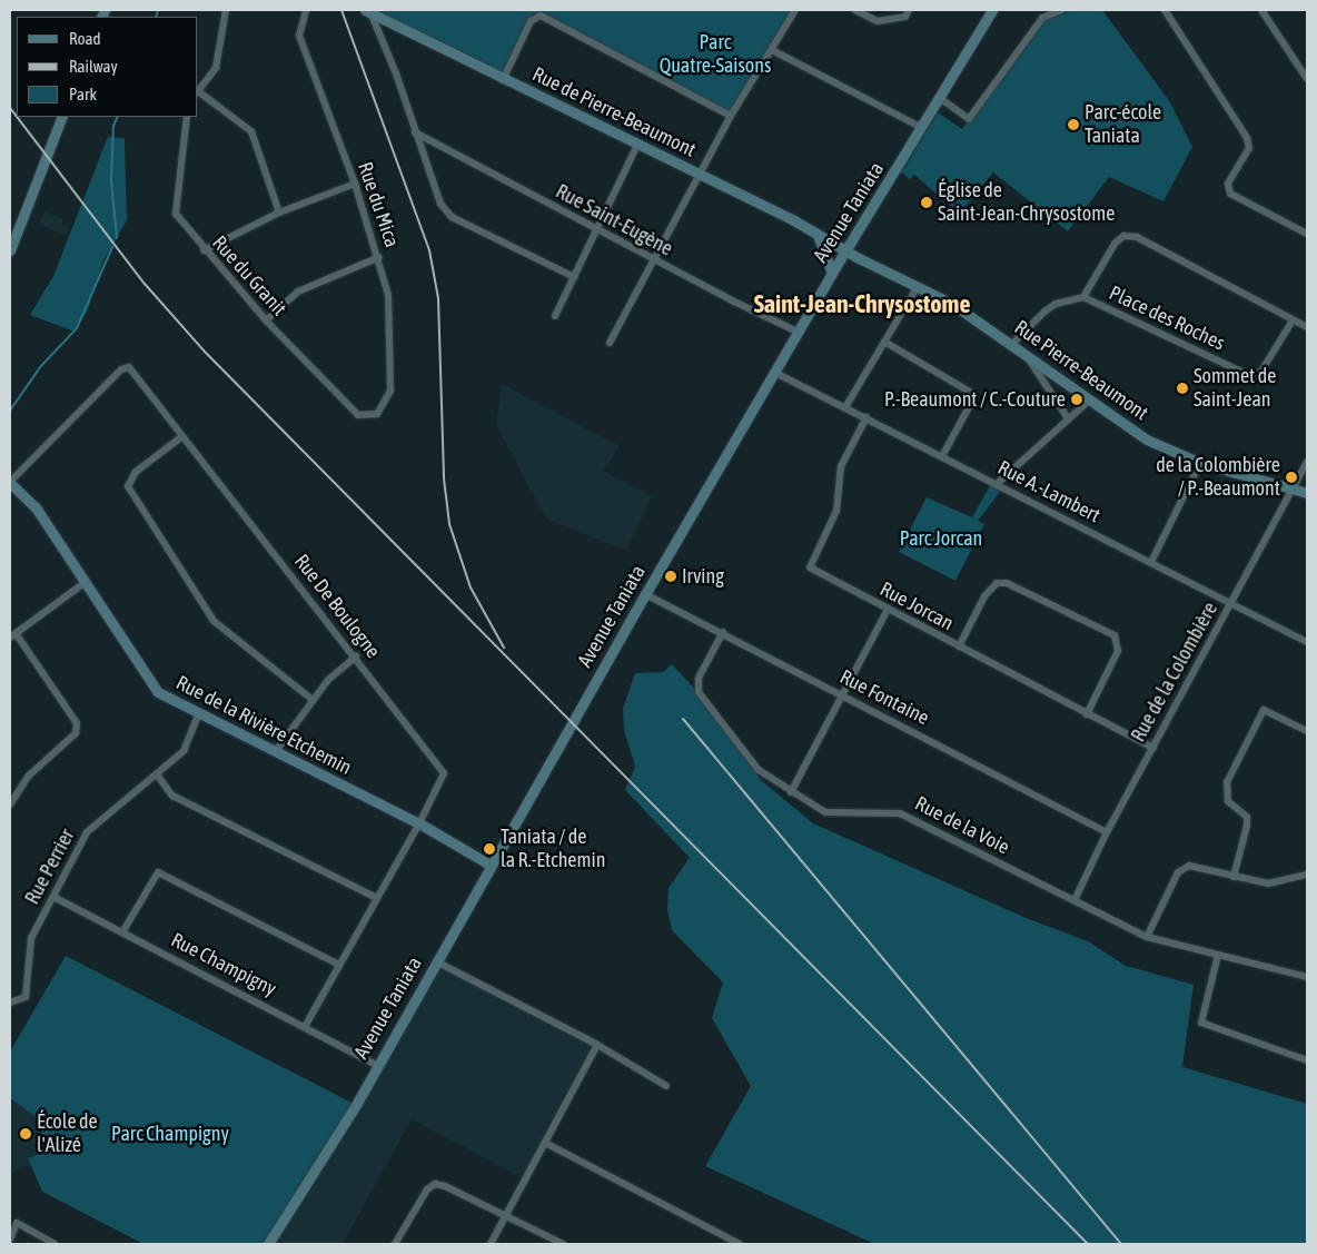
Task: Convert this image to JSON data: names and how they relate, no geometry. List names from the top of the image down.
{
  "streets": {
    "main road": [
      "Rue de Pierre-Beaumont",
      "Avenue Taniata",
      "Rue Pierre-Beaumont",
      "Rue de la Rivière Etchemin"
    ],
    "street": [
      "Rue du Mica",
      "Rue Saint-Eugène",
      "Rue du Granit",
      "Place des Roches",
      "Rue A.-Lambert",
      "Rue De Boulogne",
      "Rue Jorcan",
      "Rue de la Colombière",
      "Rue Fontaine",
      "Rue de la Voie",
      "Rue Perrier",
      "Rue Champigny"
    ]
  },
  "crossings": [
    ["Rue de Pierre-Beaumont", "Avenue Taniata"],
    ["Rue de Pierre-Beaumont", "Rue Pierre-Beaumont"],
    ["Rue du Mica", "Rue du Granit"],
    ["Avenue Taniata", "Rue Saint-Eugène"],
    ["Avenue Taniata", "Rue Pierre-Beaumont"],
    ["Avenue Taniata", "Rue A.-Lambert"],
    ["Avenue Taniata", "Rue Fontaine"],
    ["Avenue Taniata", "Rue de la Rivière Etchemin"],
    ["Avenue Taniata", "Rue Champigny"],
    ["Place des Roches", "Rue Pierre-Beaumont"],
    ["Rue Pierre-Beaumont", "Rue de la Colombière"],
    ["Rue A.-Lambert", "Rue Jorcan"],
    ["Rue A.-Lambert", "Rue de la Colombière"],
    ["Rue De Boulogne", "Rue de la Rivière Etchemin"],
    ["Rue De Boulogne", "Rue Champigny"],
    ["Rue Jorcan", "Rue de la Colombière"],
    ["Rue de la Colombière", "Rue Fontaine"],
    ["Rue de la Colombière", "Rue de la Voie"],
    ["Rue Fontaine", "Rue de la Voie"],
    ["Rue de la Rivière Etchemin", "Rue Perrier"],
    ["Rue Perrier", "Rue Champigny"]
  ],
  "districts": ["Saint-Jean-Chrysostome"],
  "parks": ["Parc Quatre-Saisons", "Parc Jorcan", "Parc Champigny"],
  "places": [
    "Parc-école Taniata",
    "Église de Saint-Jean-Chrysostome",
    "Sommet de Saint-Jean",
    "P.-Beaumont / C.-Couture",
    "de la Colombière / P.-Beaumont",
    "Irving",
    "Taniata / de la R.-Etchemin",
    "École de l'Alizé"
  ],
  "legend": ["Road", "Railway", "Park"]
}
